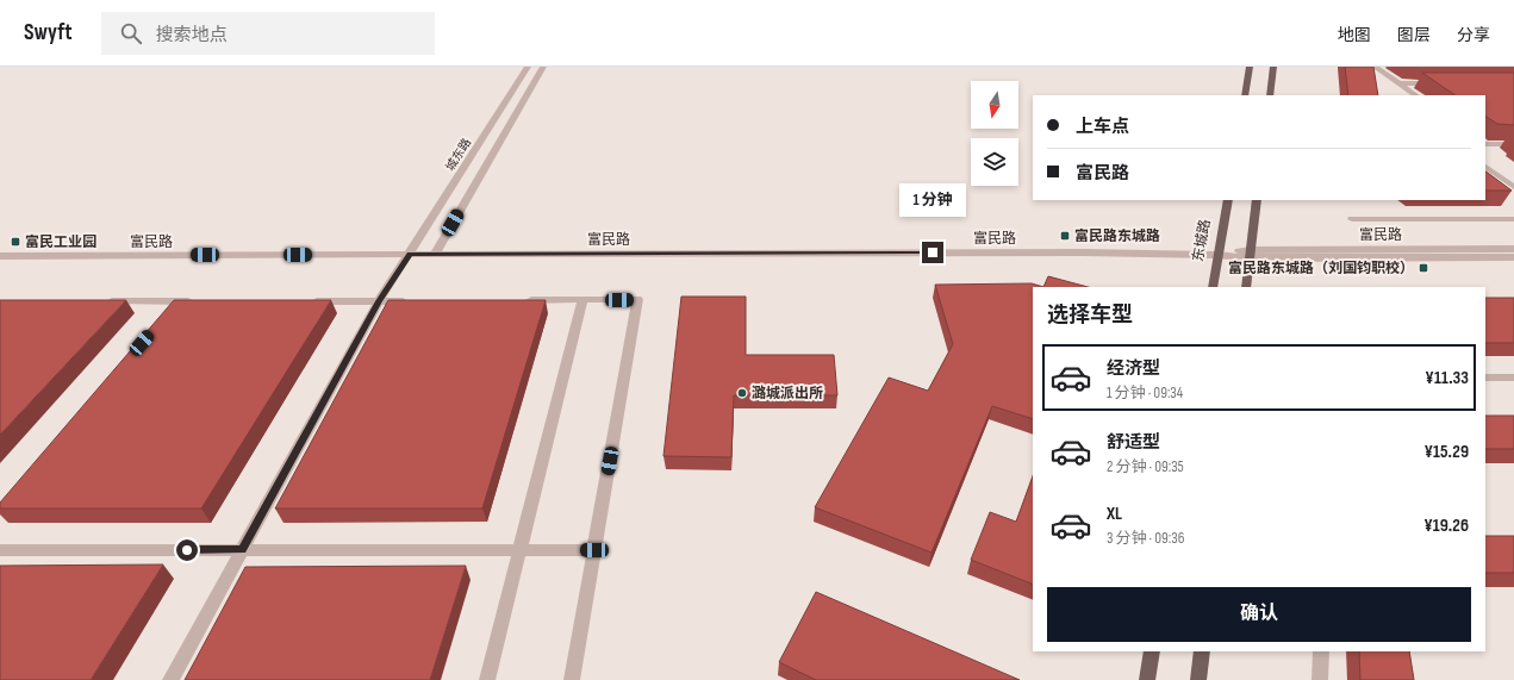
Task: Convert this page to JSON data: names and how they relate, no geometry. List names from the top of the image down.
{
  "streets": {
    "main road": ["东城路"],
    "street": ["城东路", "富民路"]
  },
  "crossings": [
    ["城东路", "富民路"],
    ["富民路", "东城路"]
  ],
  "places": {
    "transit": ["富民路东城路", "富民工业园", "富民路东城路（刘国钧职校）"],
    "other": ["潞城派出所"]
  },
  "north": "bottom",
  "page": {
    "header": "Swyft",
    "search": "搜索地点",
    "nav": ["地图", "图层", "分享"],
    "banner": ["上车点", "富民路"],
    "bubble": "1 分钟",
    "heading": "选择车型",
    "list": [
      {
        "name": "经济型",
        "note": "1 分钟 · 09:34",
        "value": "¥11.33"
      },
      {
        "name": "舒适型",
        "note": "2 分钟 · 09:35",
        "value": "¥15.29"
      },
      {
        "name": "XL",
        "note": "3 分钟 · 09:36",
        "value": "¥19.26"
      }
    ],
    "buttons": "确认"
  }
}
